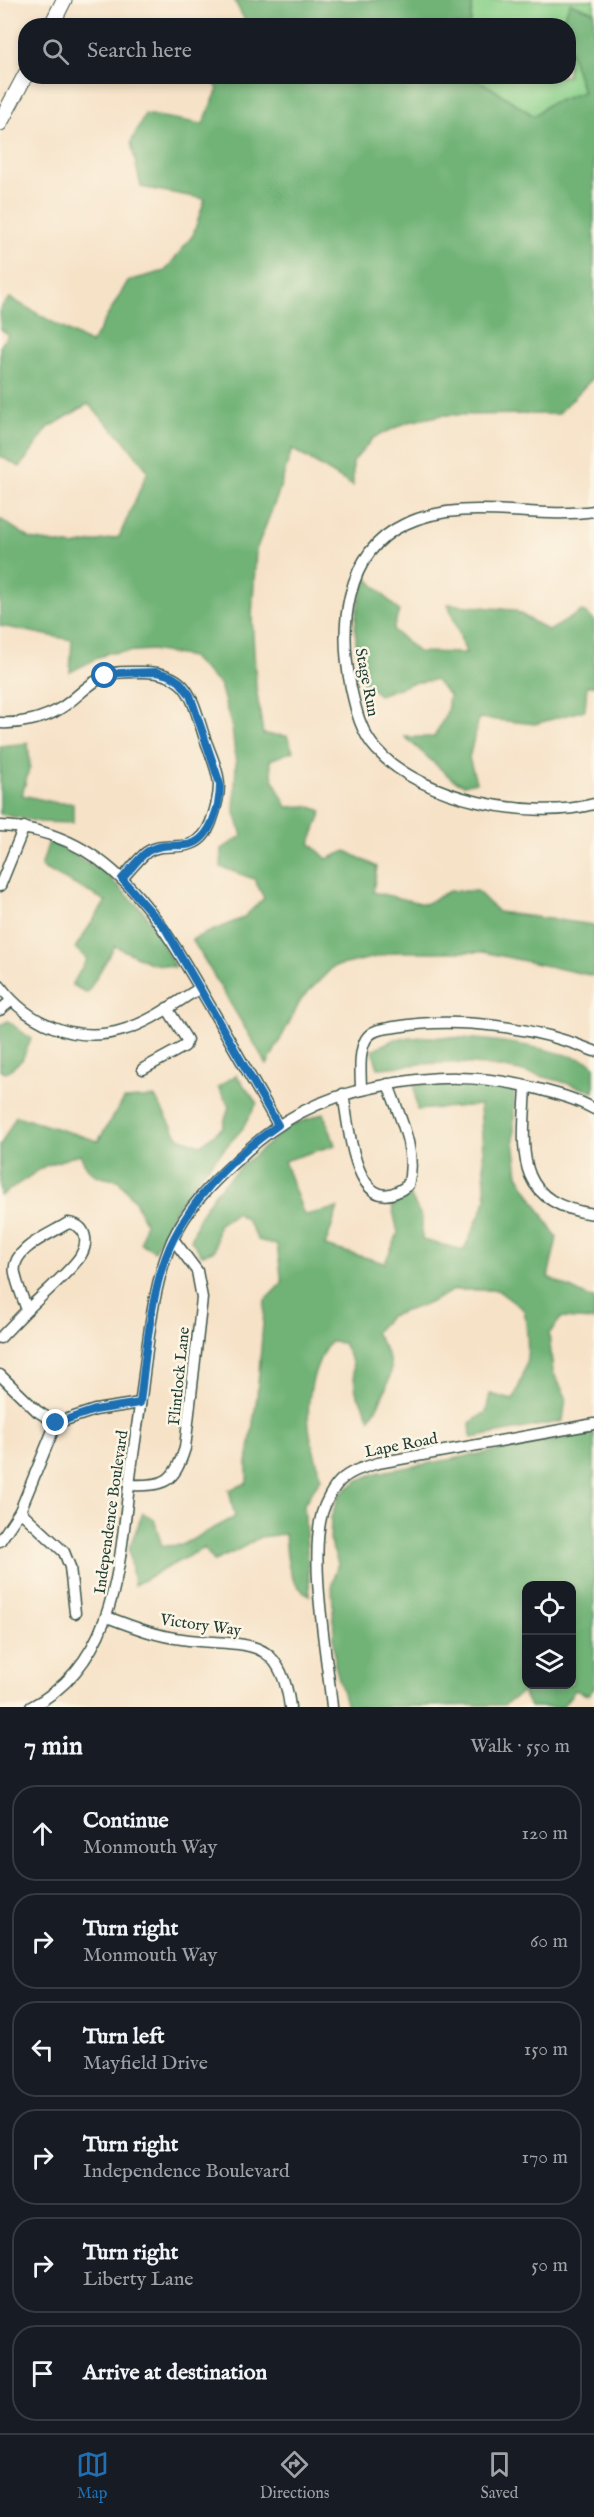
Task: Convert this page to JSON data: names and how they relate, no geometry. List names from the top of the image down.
{
  "streets": {
    "street": [
      "Stage Run",
      "Flintlock Lane",
      "Lape Road",
      "Independence Boulevard",
      "Victory Way"
    ]
  },
  "crossings": [
    ["Flintlock Lane", "Independence Boulevard"],
    ["Independence Boulevard", "Victory Way"]
  ],
  "page": {
    "search": "Search here",
    "heading": ["7 min", "Walk · 550 m"],
    "list": [
      ["Continue", "Monmouth Way", "120 m"],
      ["Turn right", "Monmouth Way", "60 m"],
      ["Turn left", "Mayfield Drive", "150 m"],
      ["Turn right", "Independence Boulevard", "170 m"],
      ["Turn right", "Liberty Lane", "50 m"],
      "Arrive at destination"
    ],
    "nav": ["Map", "Directions", "Saved"]
  }
}
